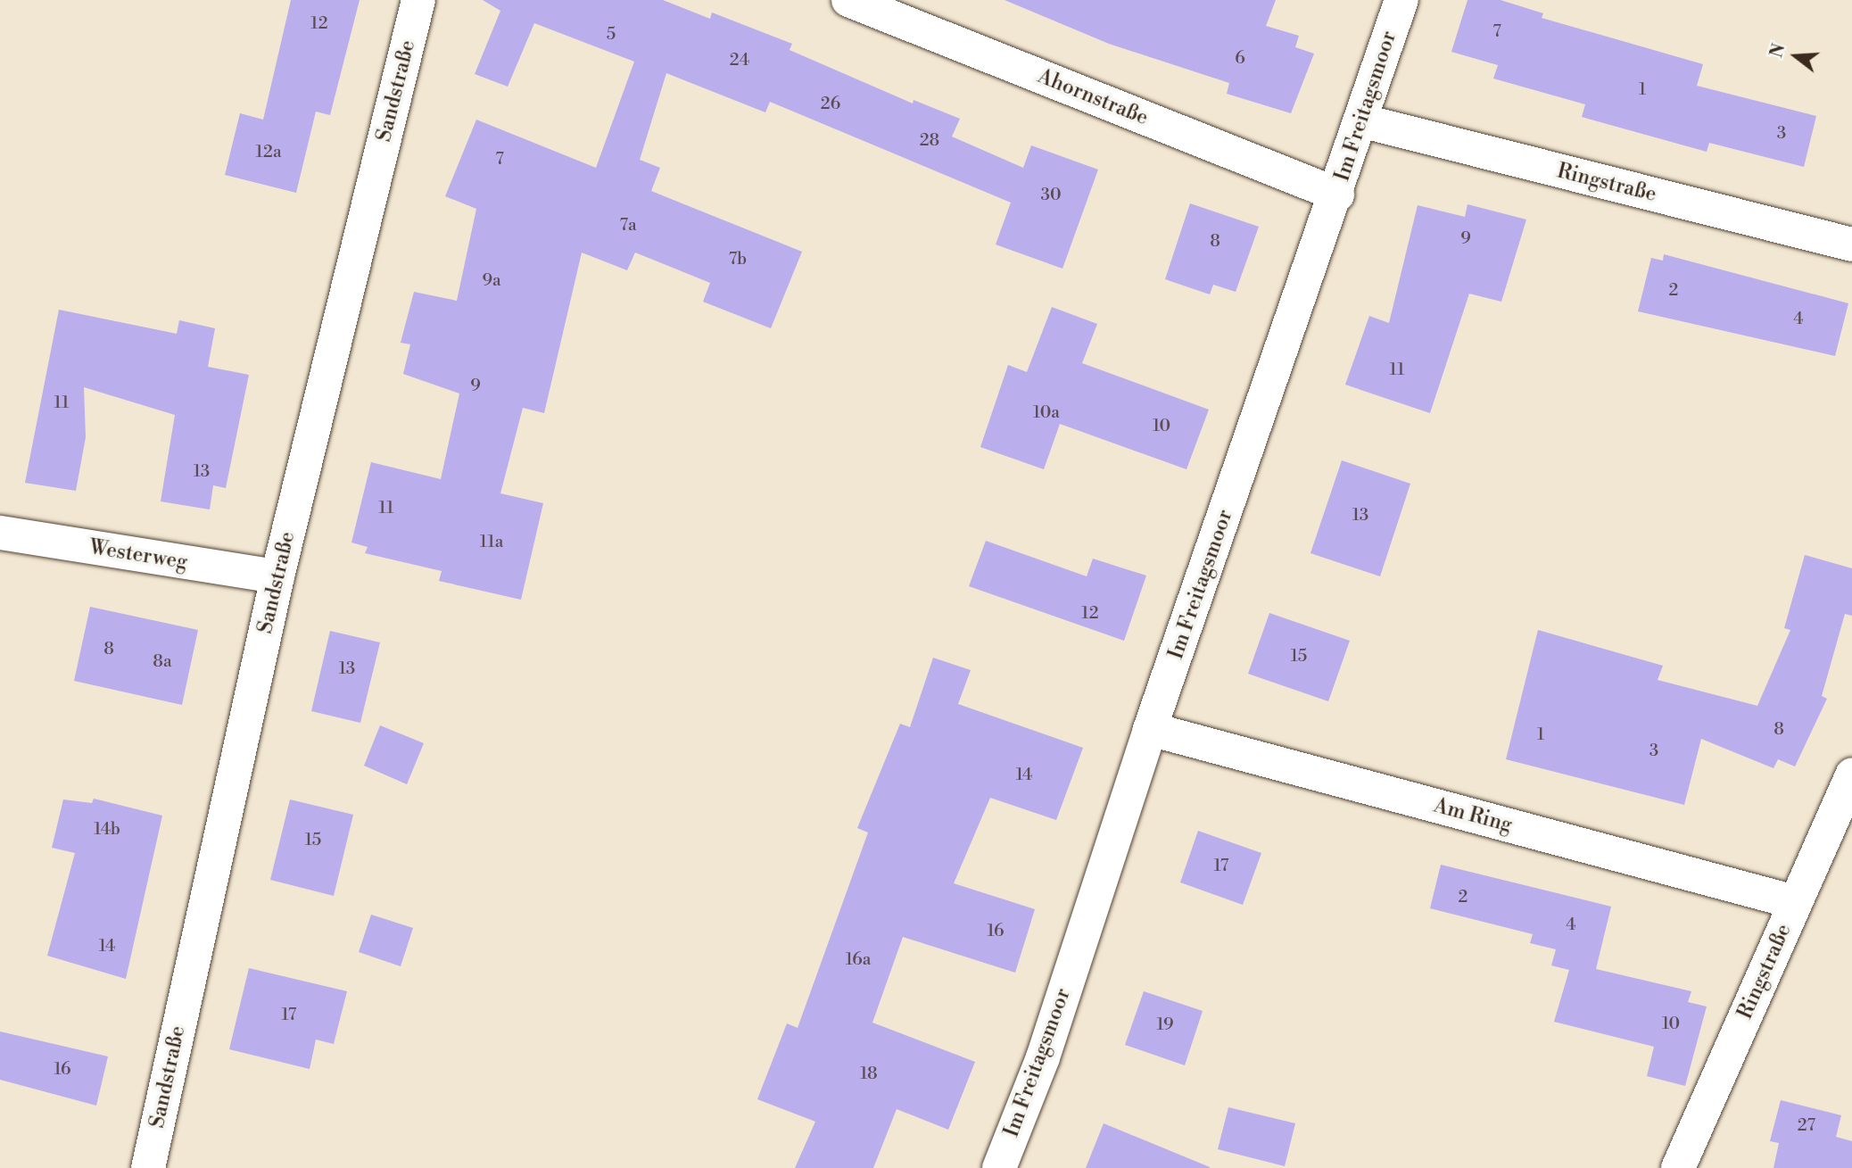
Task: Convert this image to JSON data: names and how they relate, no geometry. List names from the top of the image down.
{
  "streets": {
    "street": [
      "Sandstraße",
      "Ahornstraße",
      "Im Freitagsmoor",
      "Ringstraße",
      "Westerweg",
      "Am Ring"
    ]
  },
  "crossings": [
    ["Sandstraße", "Westerweg"],
    ["Ahornstraße", "Im Freitagsmoor"],
    ["Im Freitagsmoor", "Ringstraße"],
    ["Im Freitagsmoor", "Am Ring"],
    ["Ringstraße", "Am Ring"]
  ],
  "house_numbers": [
    "12",
    "7",
    "5",
    "6",
    "24",
    "1",
    "26",
    "3",
    "28",
    "12a",
    "7",
    "30",
    "7a",
    "9",
    "8",
    "7b",
    "9a",
    "2",
    "4",
    "11",
    "9",
    "11",
    "10a",
    "10",
    "13",
    "11",
    "13",
    "11a",
    "12",
    "8",
    "15",
    "8a",
    "13",
    "8",
    "1",
    "3",
    "14",
    "14b",
    "15",
    "17",
    "2",
    "4",
    "16",
    "14",
    "16a",
    "17",
    "10",
    "19",
    "16",
    "18",
    "27"
  ],
  "north": "left"
}
